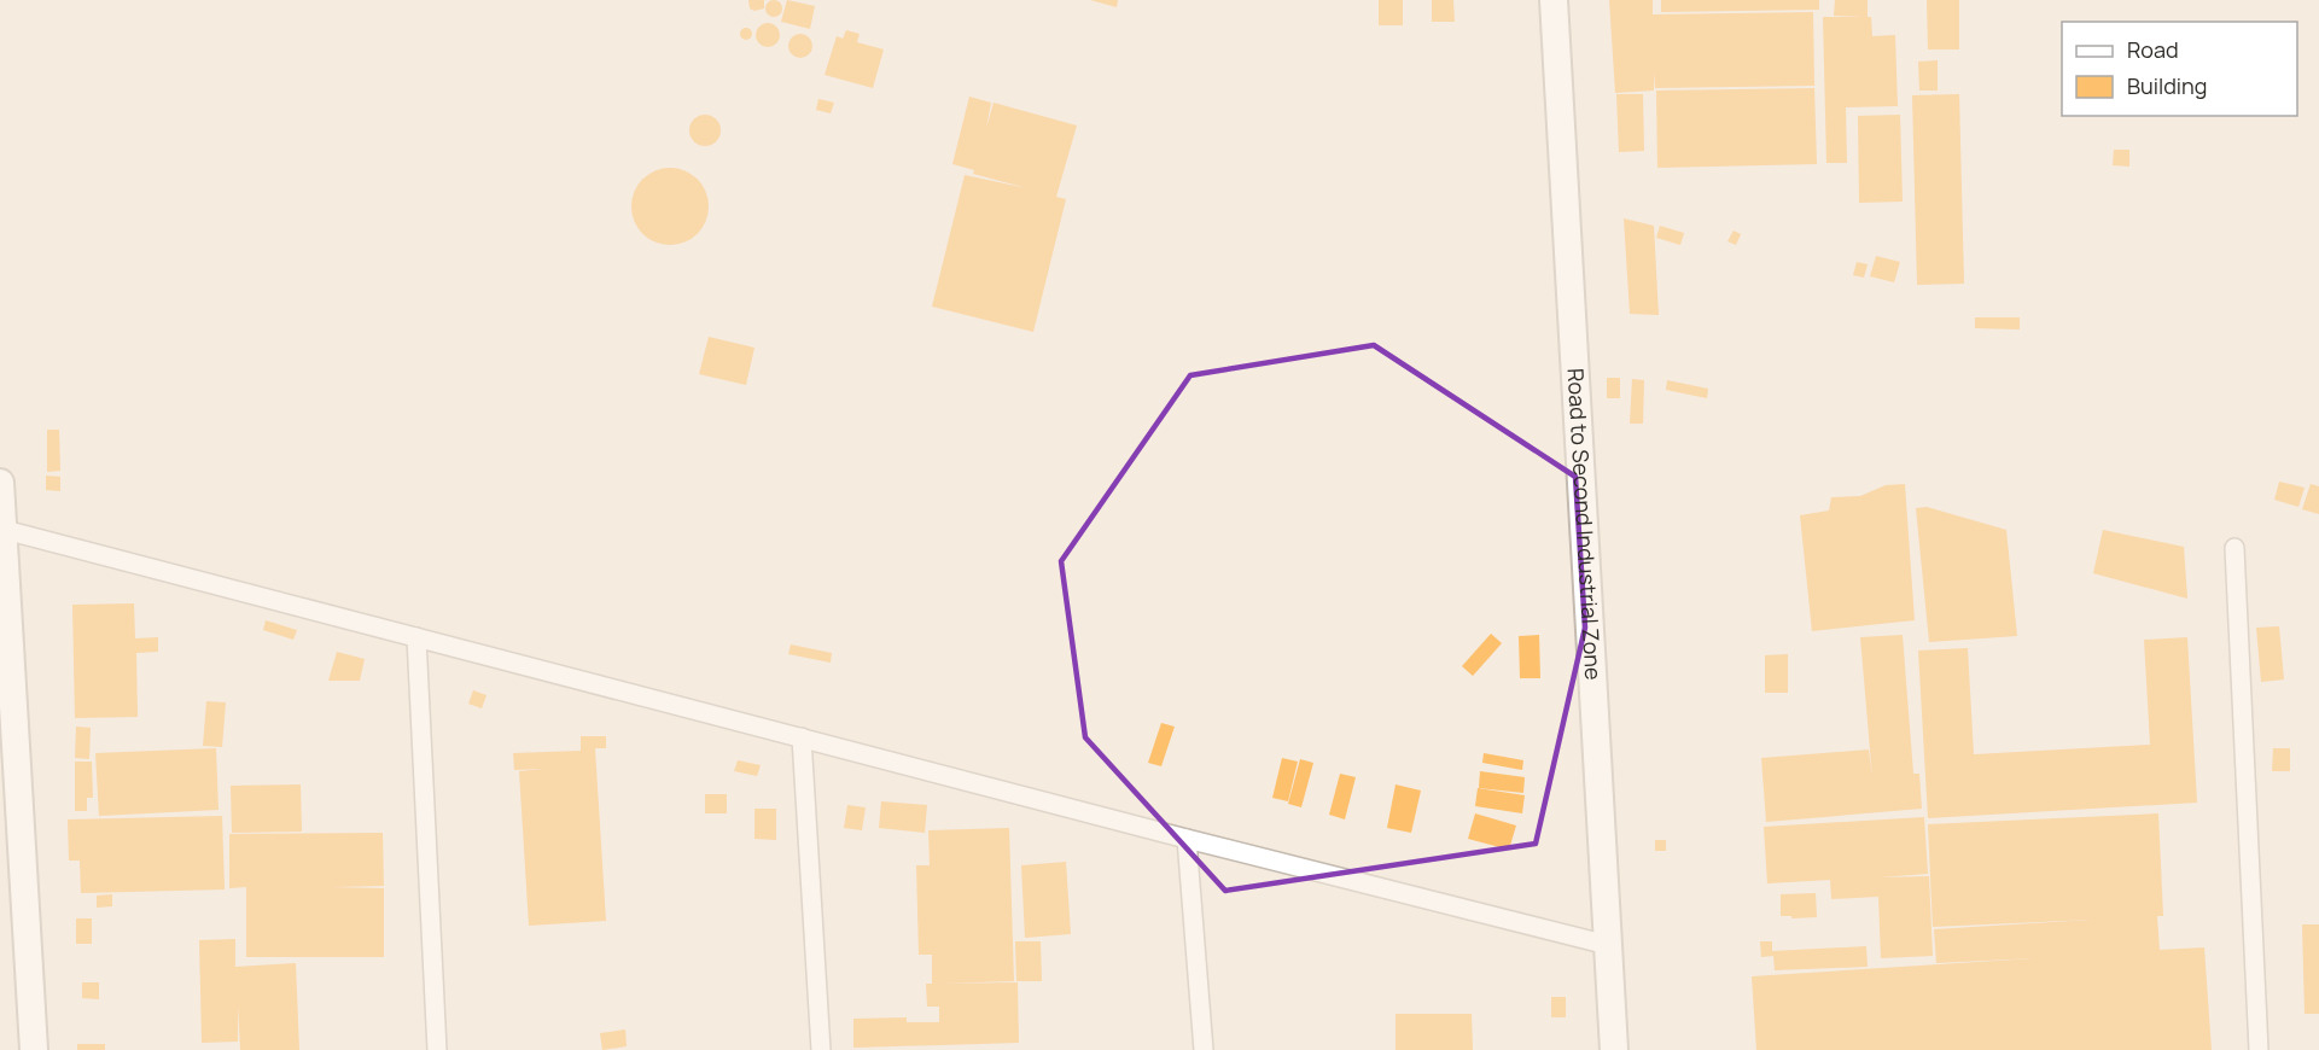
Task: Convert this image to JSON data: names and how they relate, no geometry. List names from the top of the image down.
{
  "streets": {
    "street": ["Road to Second Industrial Zone"]
  },
  "legend": ["Road", "Building"]
}
